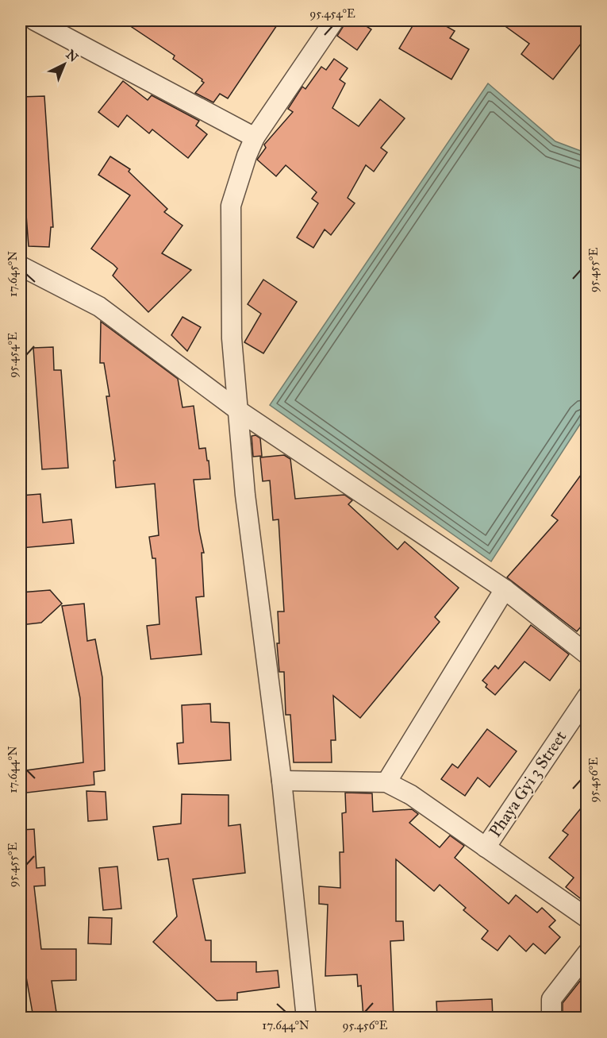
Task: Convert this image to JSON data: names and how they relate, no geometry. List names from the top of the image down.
{
  "streets": {
    "street": ["Phaya Gyi 3 Street"]
  },
  "north": "top right",
  "coordinates": [
    "95.454°E",
    "95.455°E",
    "17.645°N",
    "17.644°N",
    "95.456°E"
  ]
}
